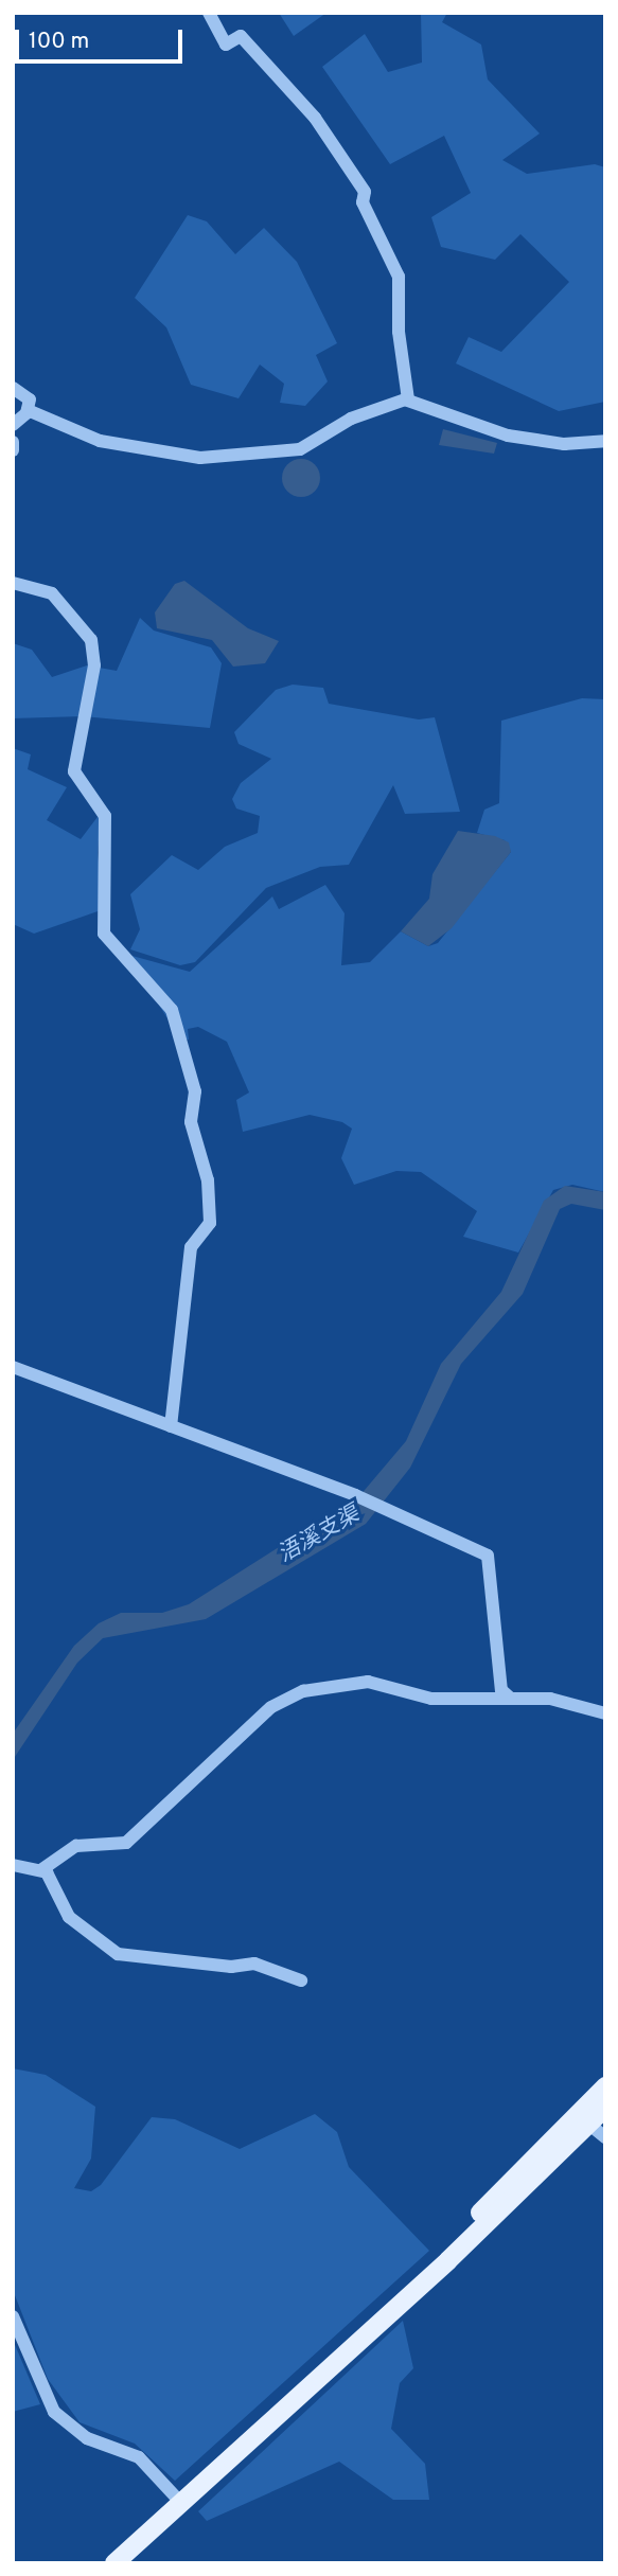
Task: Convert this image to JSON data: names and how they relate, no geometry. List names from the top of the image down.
{
  "water": ["浯溪支渠"],
  "scale_bar": "100 m"
}
